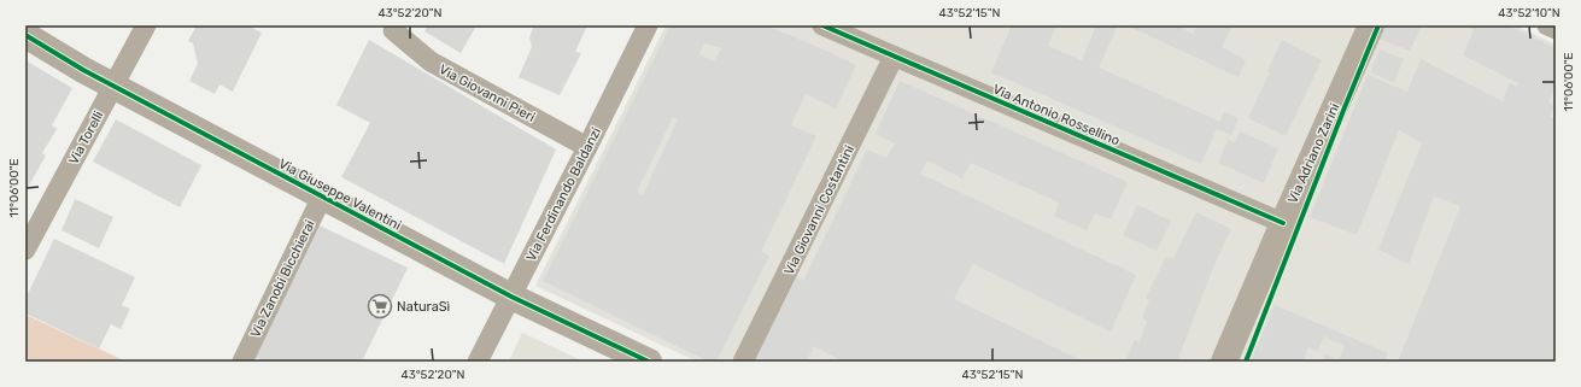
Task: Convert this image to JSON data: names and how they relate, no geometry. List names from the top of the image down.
{
  "streets": {
    "street": [
      "Via Giovanni Pieri",
      "Via Antonio Rossellino",
      "Via Torelli",
      "Via Adriano Zarini",
      "Via Giuseppe Valentini",
      "Via Ferdinando Baldanzi",
      "Via Giovanni Costantini",
      "Via Zanobi Bicchierai"
    ]
  },
  "crossings": [
    ["Via Giovanni Pieri", "Via Ferdinando Baldanzi"],
    ["Via Antonio Rossellino", "Via Adriano Zarini"],
    ["Via Antonio Rossellino", "Via Giovanni Costantini"],
    ["Via Torelli", "Via Giuseppe Valentini"],
    ["Via Giuseppe Valentini", "Via Ferdinando Baldanzi"],
    ["Via Giuseppe Valentini", "Via Zanobi Bicchierai"]
  ],
  "places": {
    "supermarket": ["NaturaSì"]
  },
  "coordinates": [
    "43°52'20\"N",
    "43°52'15\"N",
    "43°52'10\"N",
    "11°06'00\"E"
  ]
}
